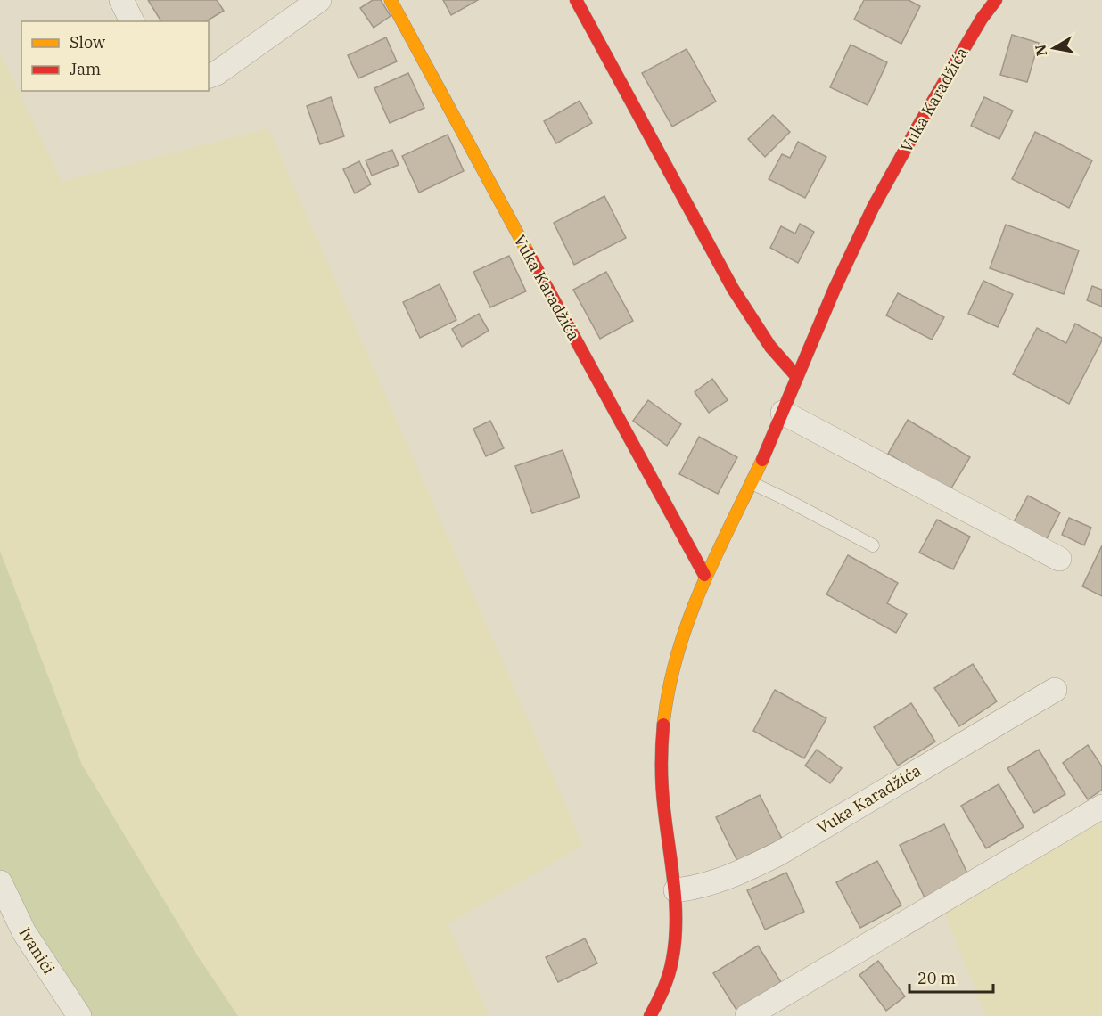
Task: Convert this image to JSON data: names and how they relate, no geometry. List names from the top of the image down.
{
  "streets": {
    "street": ["Vuka Karadžića", "Ivanići"]
  },
  "legend": ["Slow", "Jam"],
  "scale_bar": "20 m",
  "north": "left"
}
